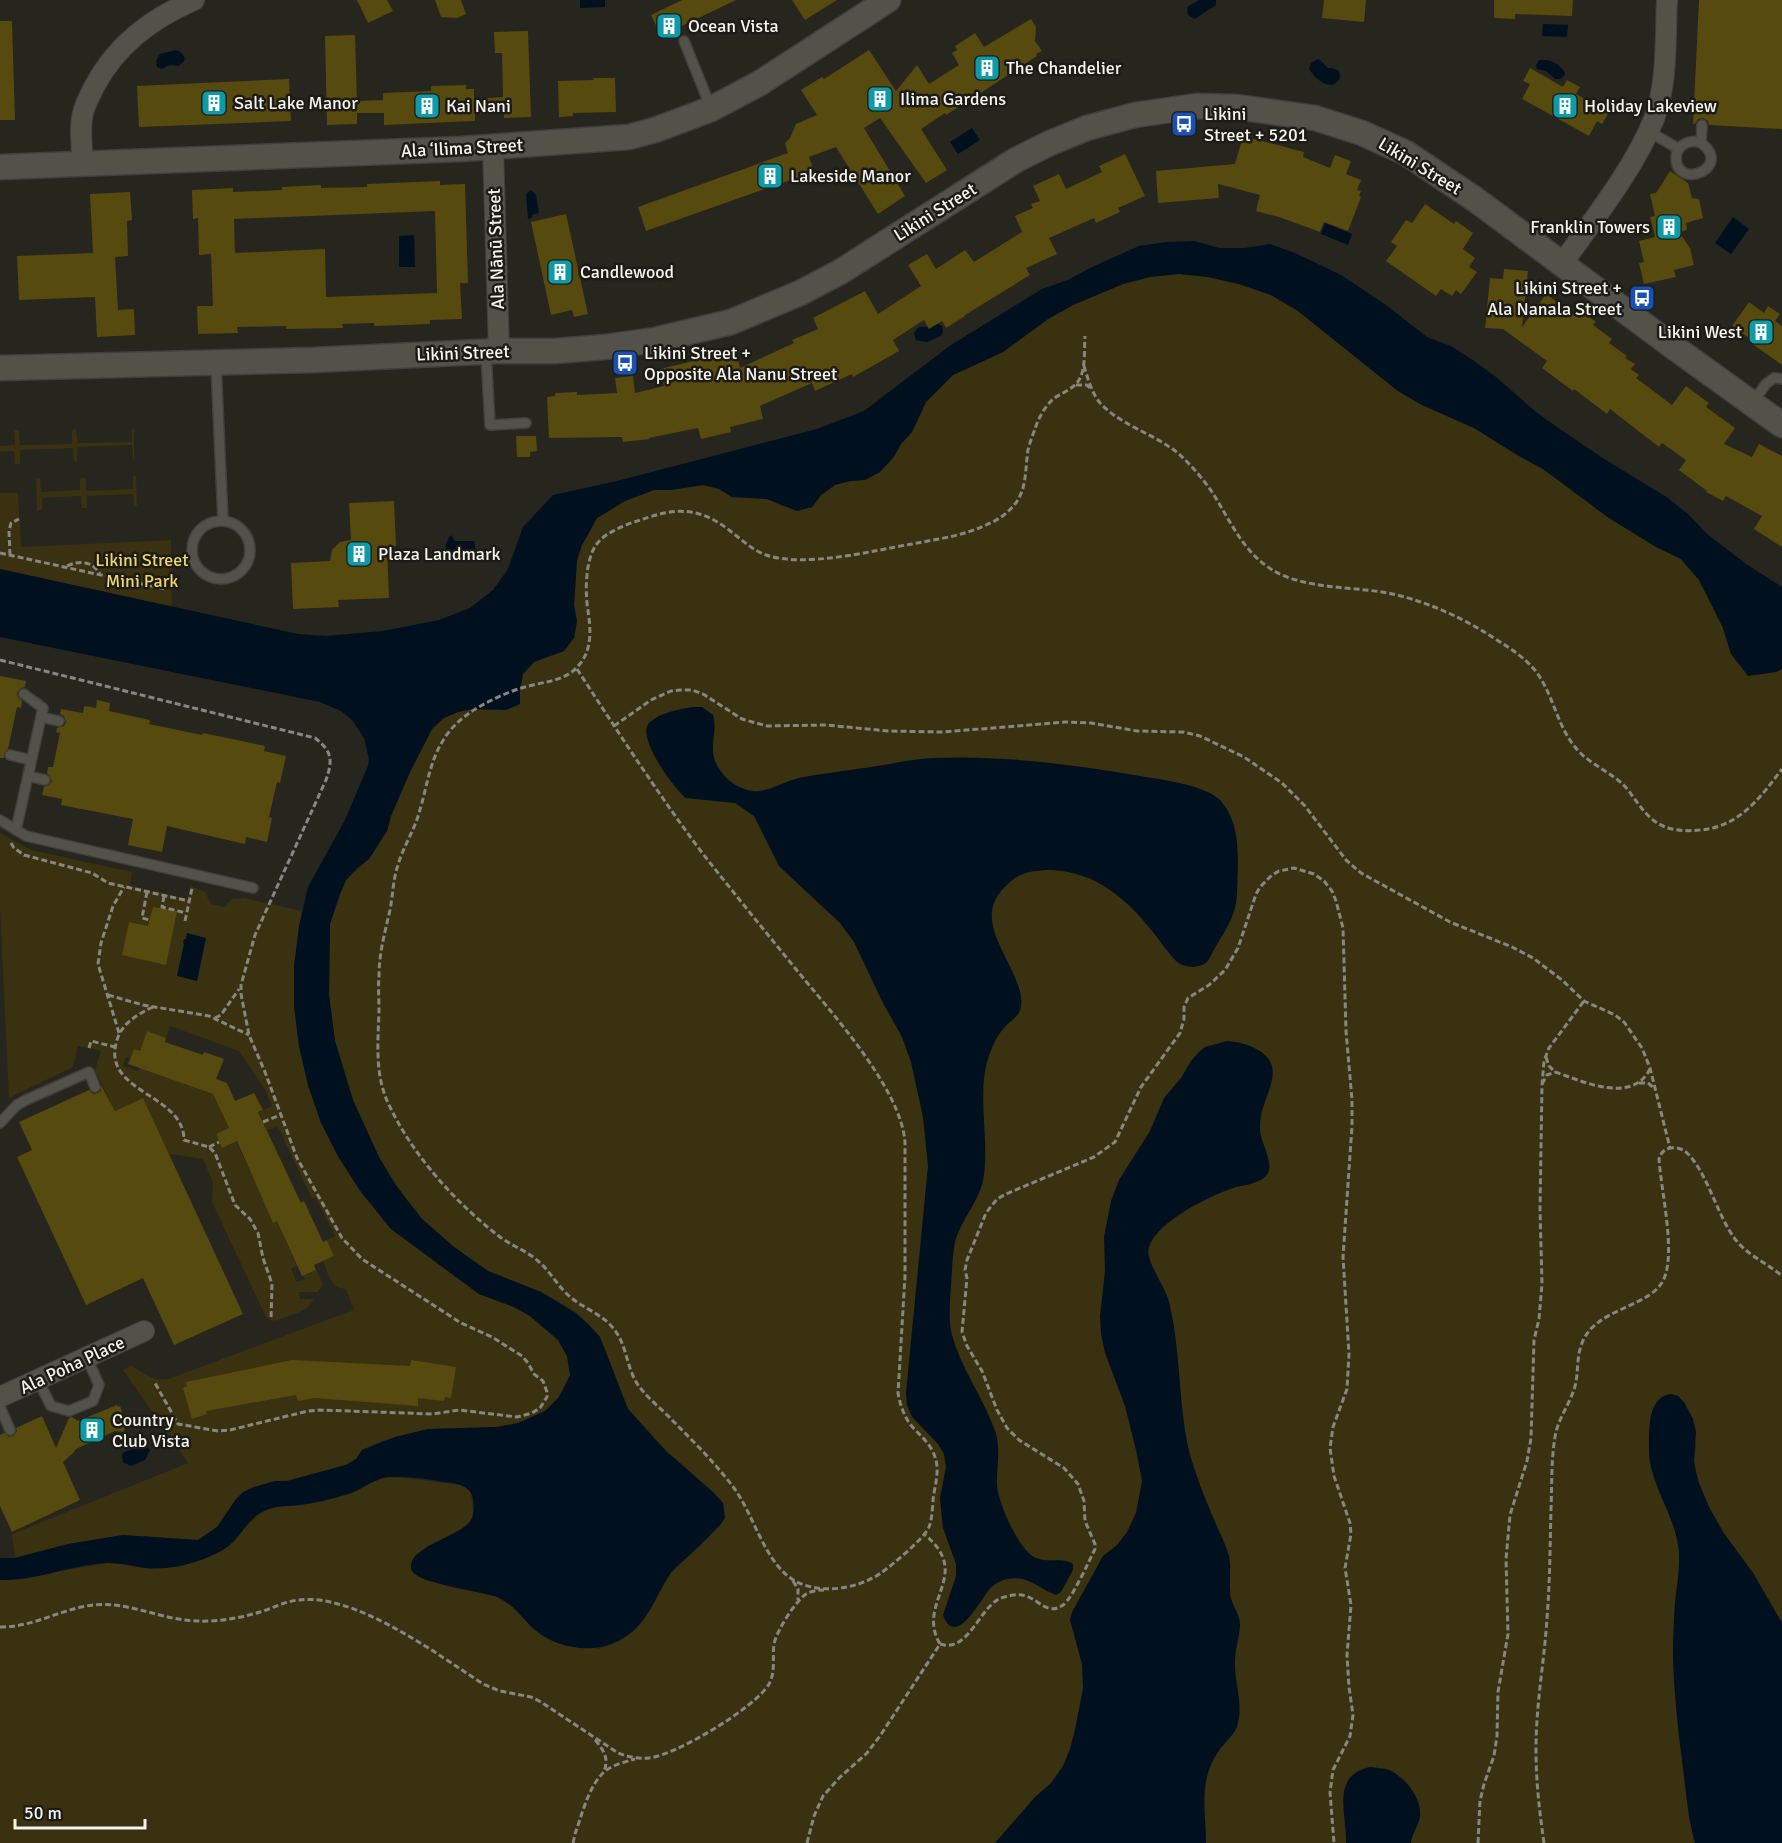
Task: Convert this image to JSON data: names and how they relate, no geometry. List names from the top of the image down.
{
  "streets": {
    "street": [
      "Ala ʻIlima Street",
      "Likini Street",
      "Ala Nānū Street",
      "Ala Poha Place"
    ]
  },
  "crossings": [
    ["Ala ʻIlima Street", "Ala Nānū Street"],
    ["Likini Street", "Ala Nānū Street"]
  ],
  "parks": ["Likini Street Mini Park"],
  "places": {
    "building": [
      "Ocean Vista",
      "The Chandelier",
      "Ilima Gardens",
      "Salt Lake Manor",
      "Kai Nani",
      "Holiday Lakeview",
      "Lakeside Manor",
      "Franklin Towers",
      "Candlewood",
      "Likini West",
      "Plaza Landmark",
      "Country Club Vista"
    ],
    "bus stop": ["Likini Street + 5201", "Likini Street + Ala Nanala Street", "Likini Street + Opposite Ala Nanu Street"]
  },
  "scale_bar": "50 m"
}
